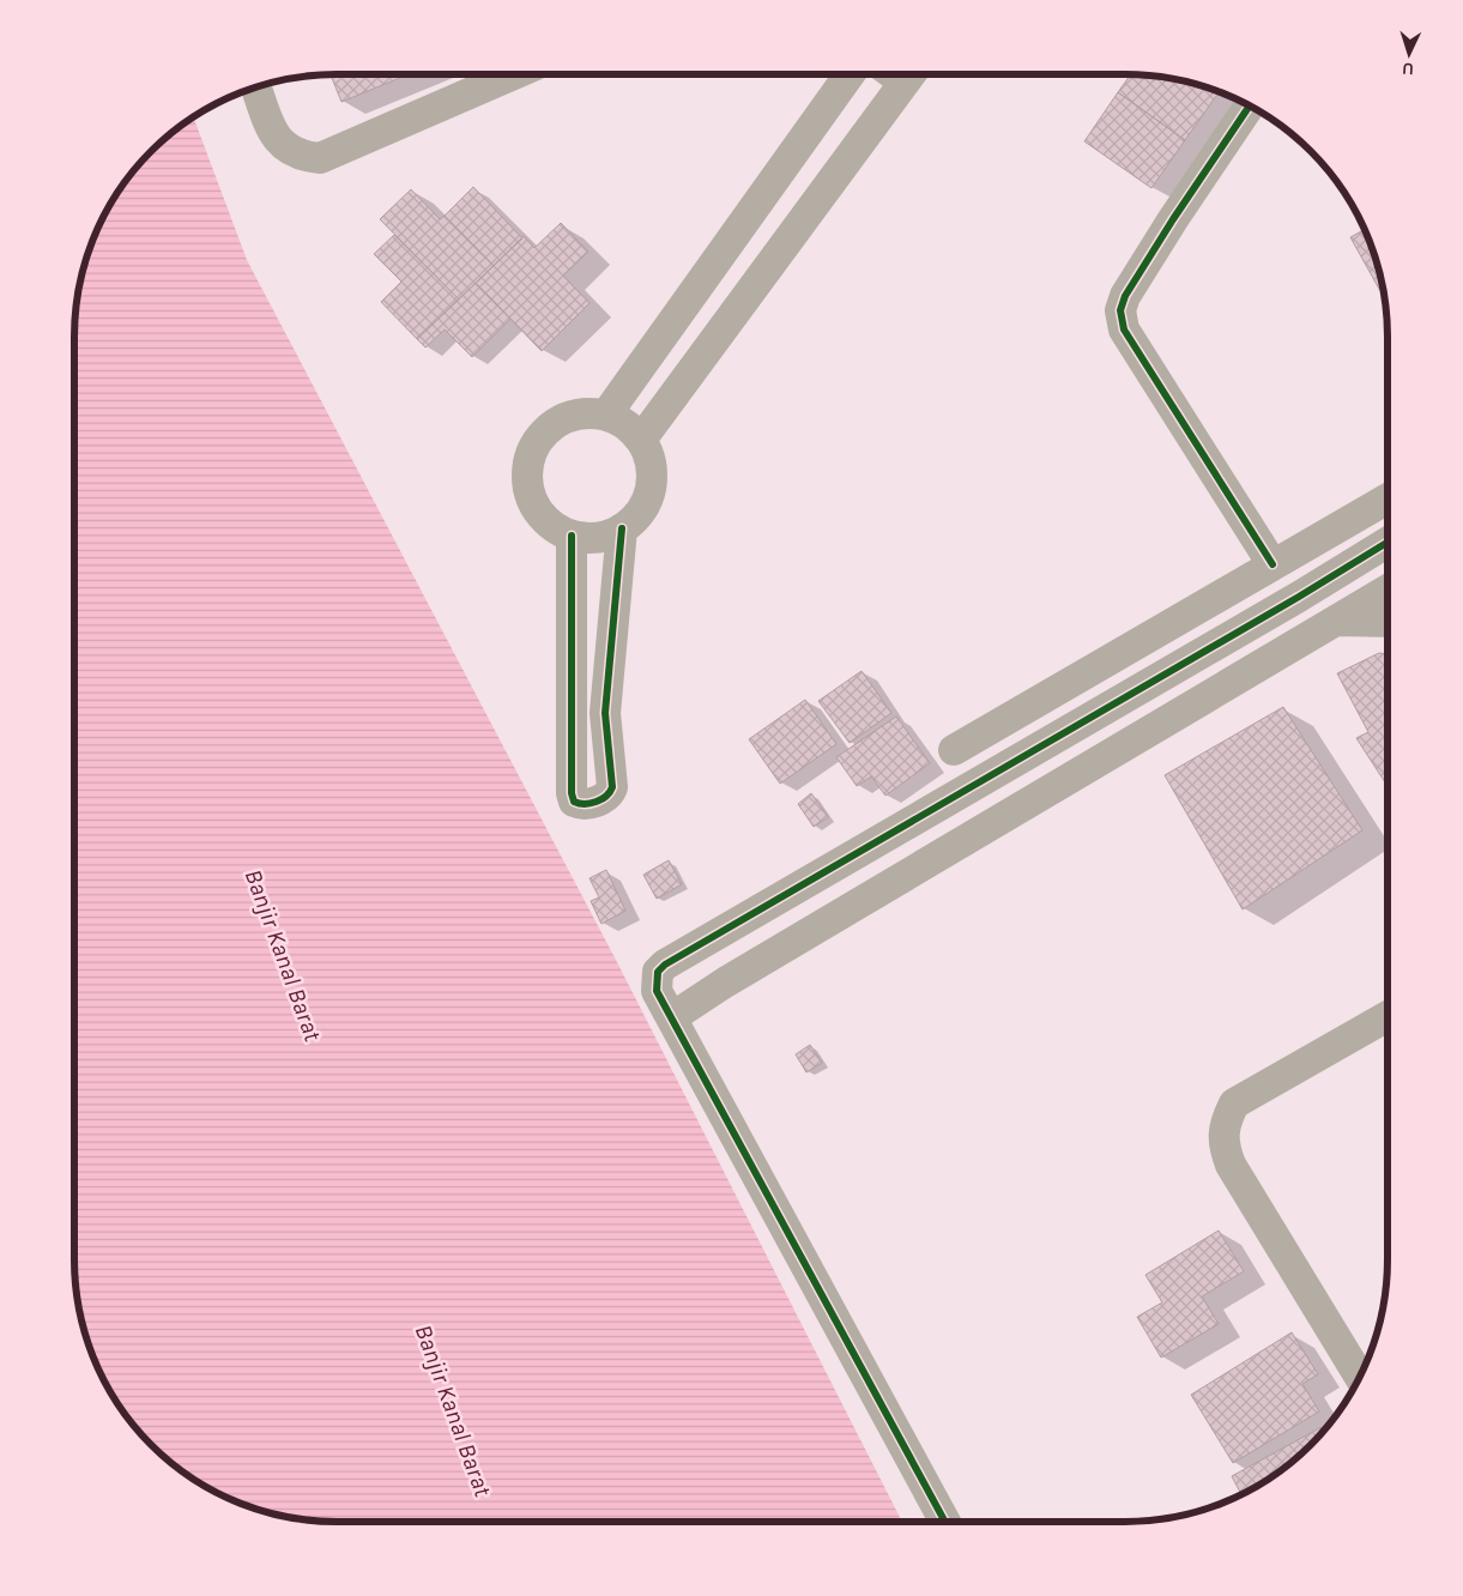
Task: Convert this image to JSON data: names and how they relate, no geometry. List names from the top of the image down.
{
  "water": ["Banjir Kanal Barat"],
  "north": "bottom"
}
